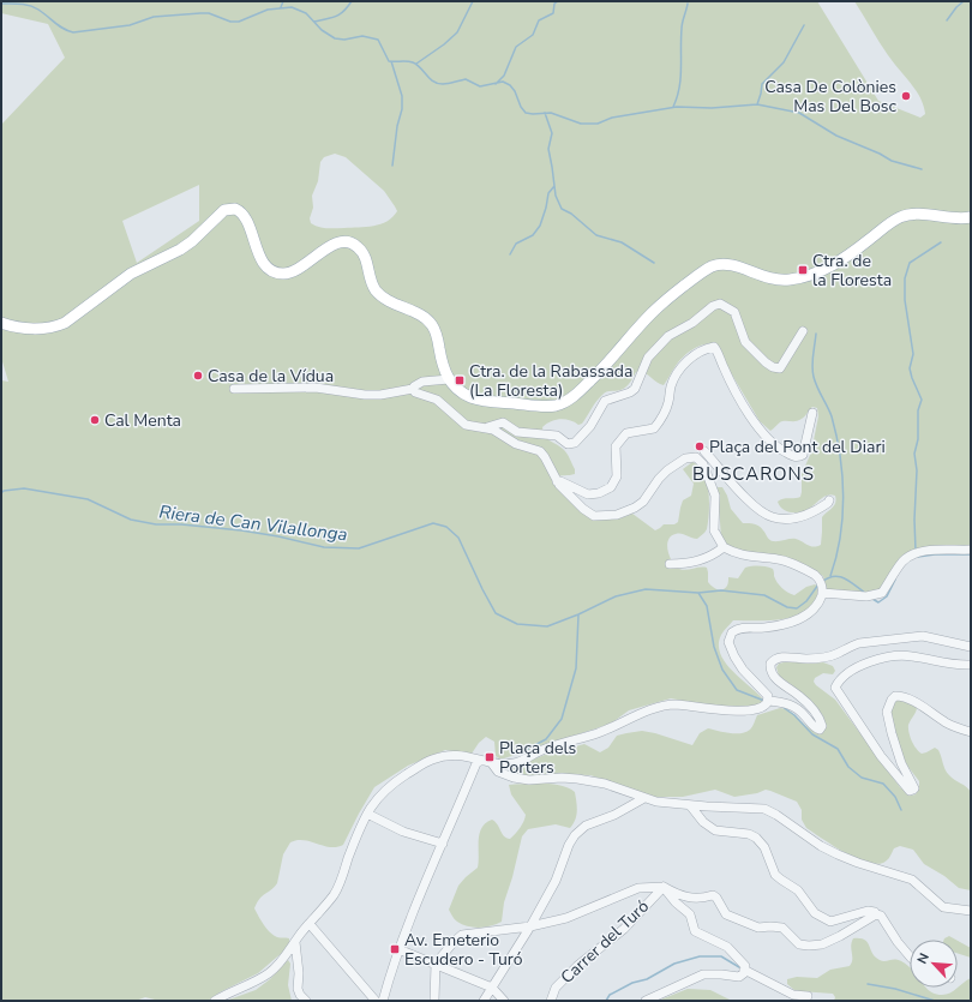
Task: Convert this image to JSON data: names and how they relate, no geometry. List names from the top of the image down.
{
  "streets": {
    "street": ["Carrer del Turó"]
  },
  "districts": ["BUSCARONS"],
  "water": ["Riera de Can Vilallonga"],
  "places": {
    "other": [
      "Casa De Colònies Mas Del Bosc",
      "Casa de la Vídua",
      "Cal Menta",
      "Plaça del Pont del Diari"
    ],
    "transit": [
      "Ctra. de la Floresta",
      "Ctra. de la Rabassada (La Floresta)",
      "Plaça dels Porters",
      "Av. Emeterio Escudero - Turó"
    ]
  },
  "north": "top left"
}
